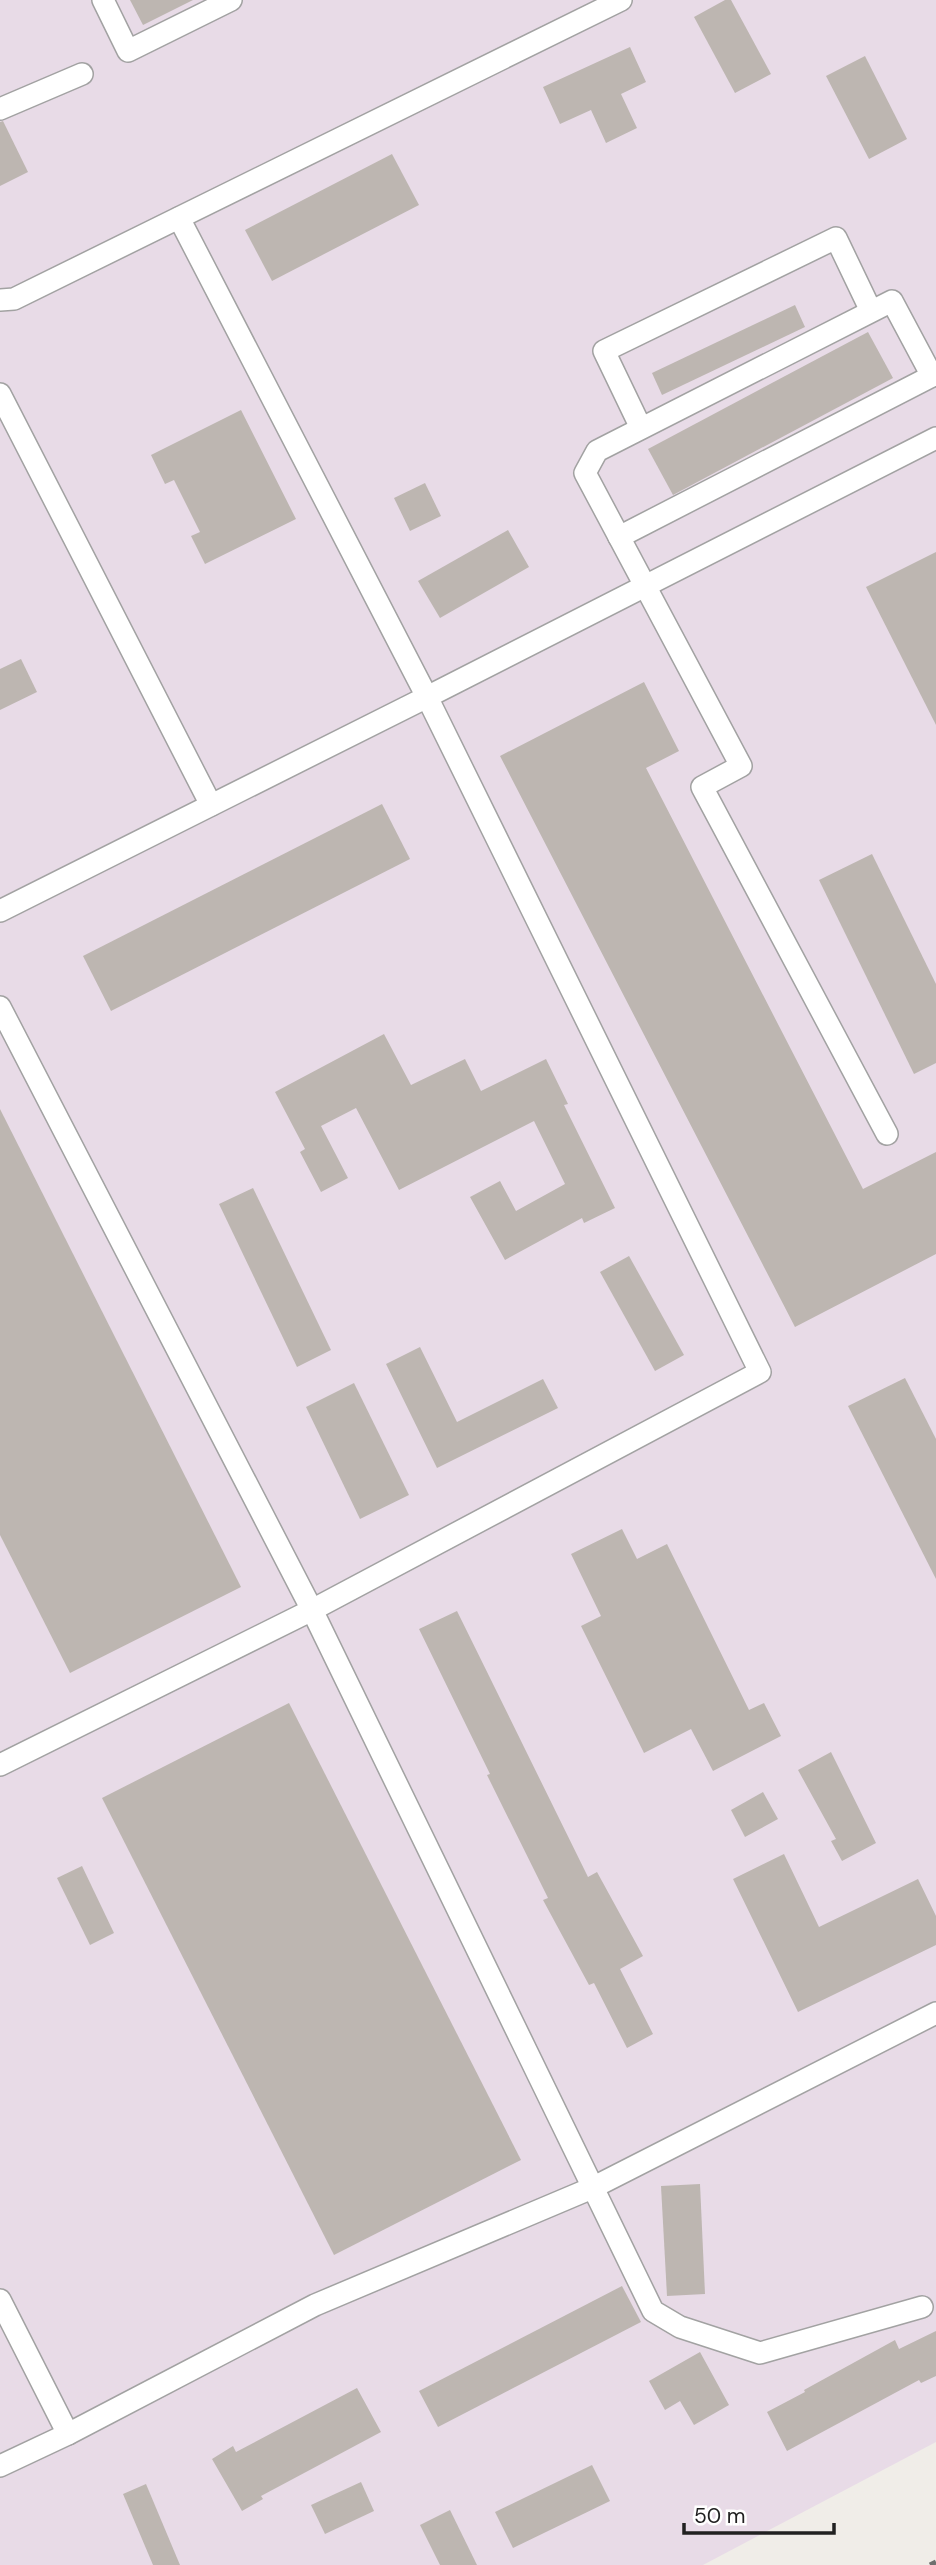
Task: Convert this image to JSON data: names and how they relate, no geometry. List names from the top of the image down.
{
  "scale_bar": "50 m"
}
